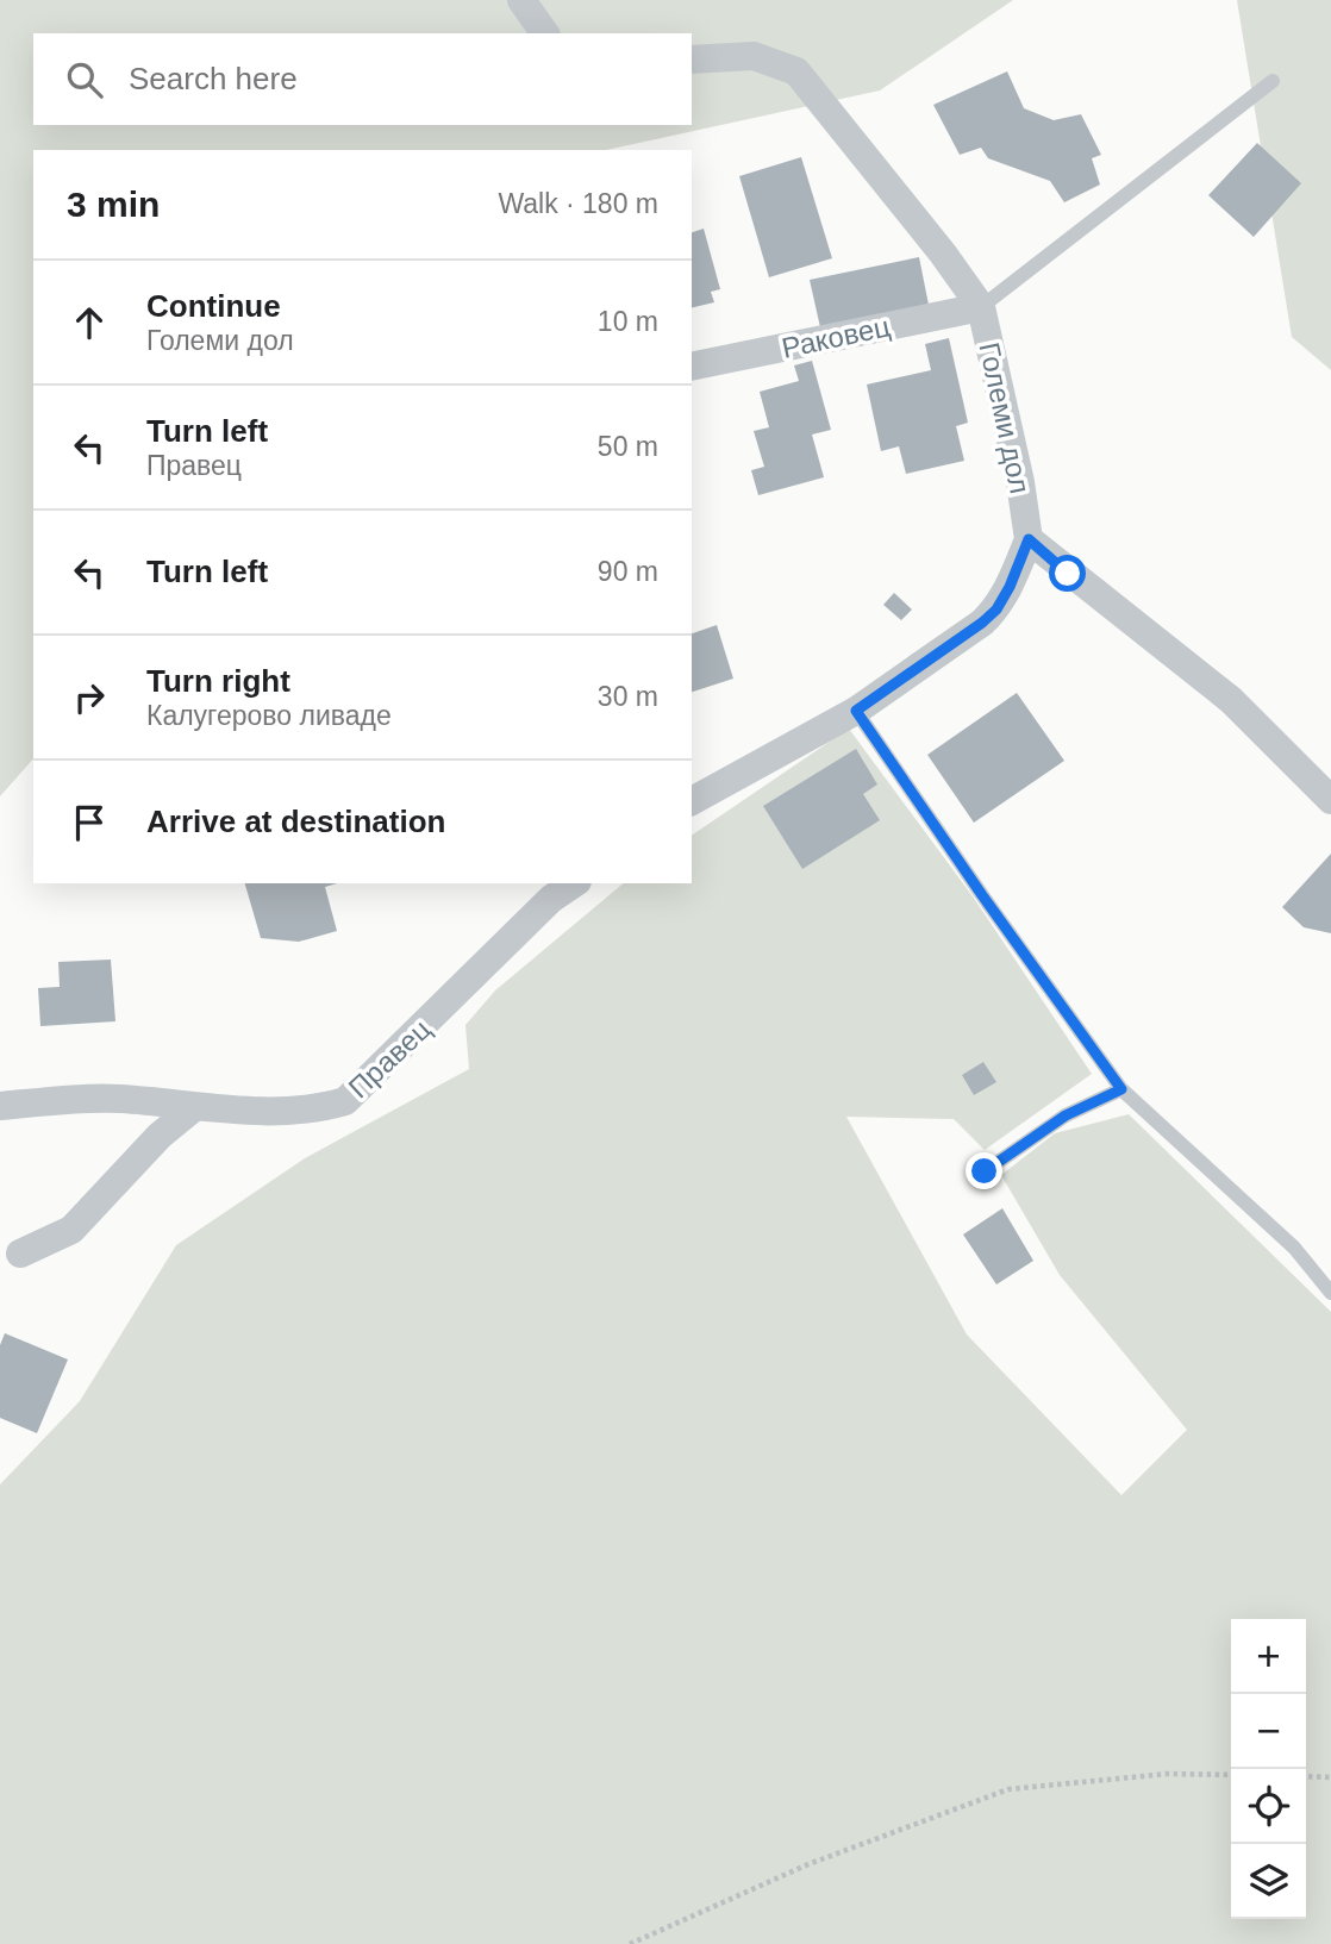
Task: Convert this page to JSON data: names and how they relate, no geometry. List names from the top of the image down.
{
  "streets": {
    "street": ["Раковец", "Големи дол", "Правец"]
  },
  "crossings": [
    ["Раковец", "Големи дол"]
  ],
  "page": {
    "search": "Search here",
    "heading": ["3 min", "Walk · 180 m"],
    "list": [
      ["Continue", "Големи дол", "10 m"],
      ["Turn left", "Правец", "50 m"],
      ["Turn left", "90 m"],
      ["Turn right", "Калугерово ливаде", "30 m"],
      "Arrive at destination"
    ],
    "map_buttons": ["+", "−"]
  }
}
